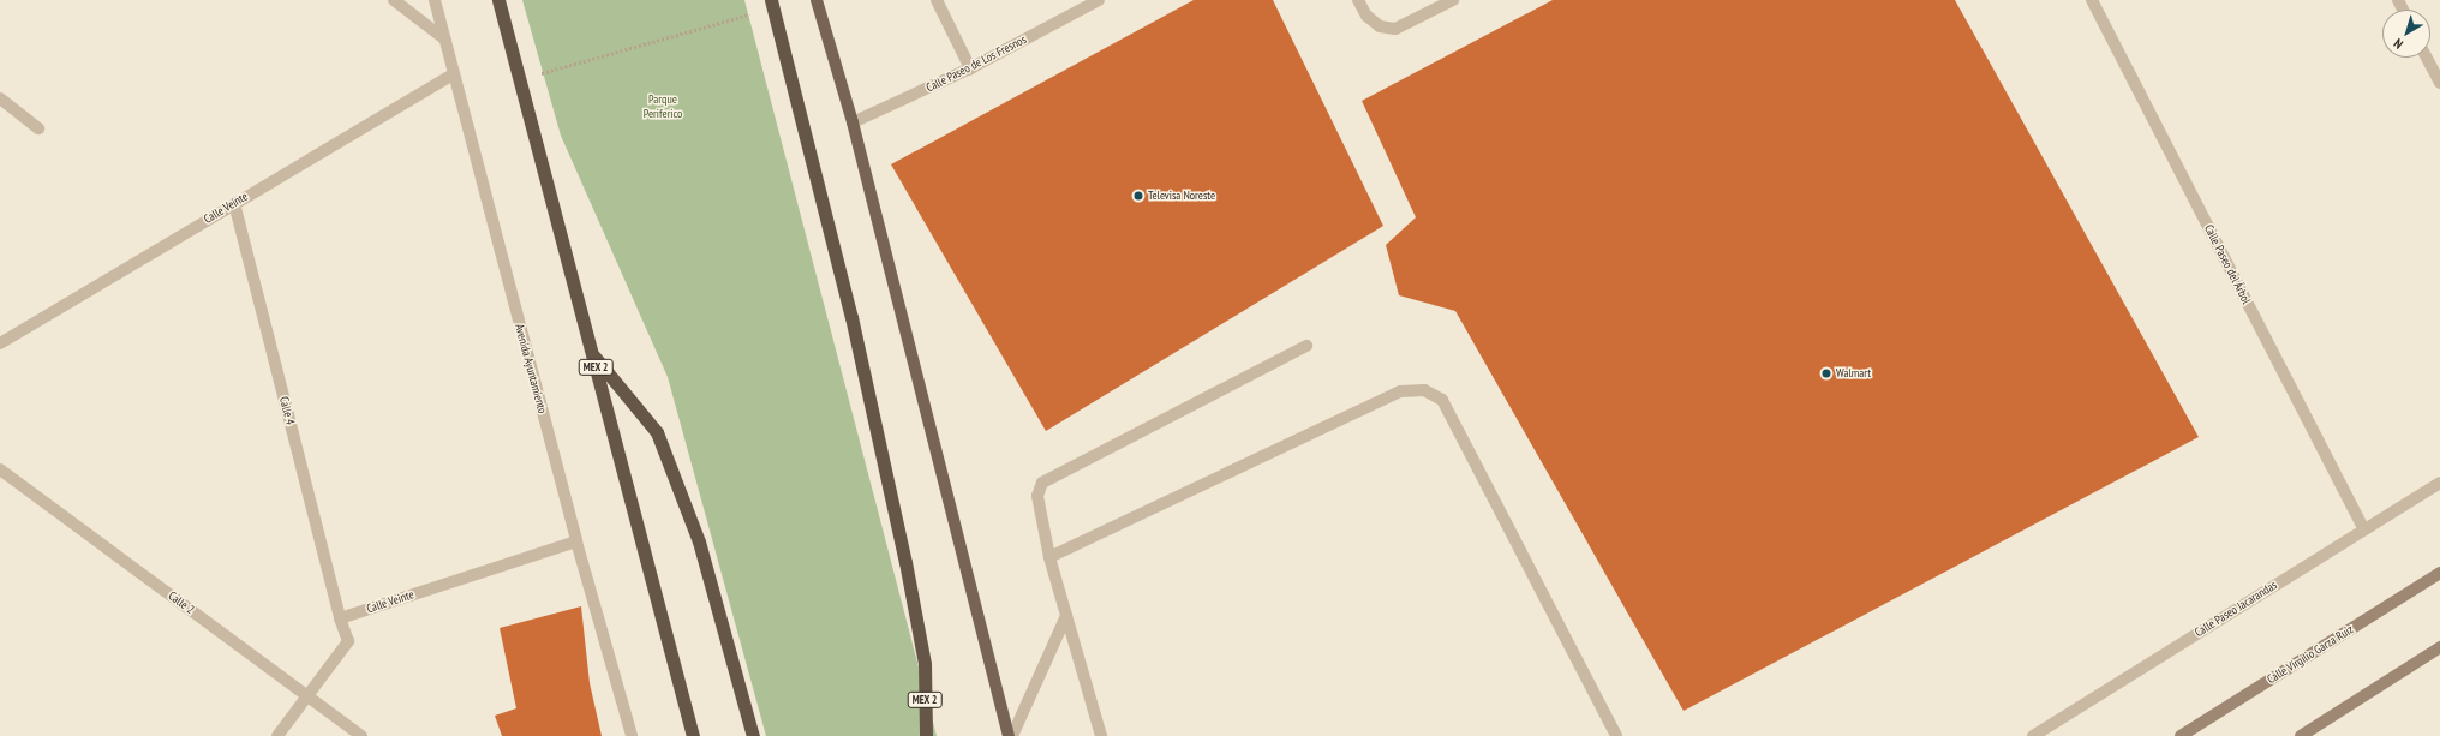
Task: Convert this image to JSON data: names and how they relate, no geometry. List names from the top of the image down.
{
  "streets": {
    "highway": ["MEX 2"],
    "main road": ["Calle Virgilio Garza Ruiz"],
    "street": [
      "Calle Paseo de Los Fresnos",
      "Calle Veinte",
      "Calle Paseo del Árbol",
      "Avenida Ayuntamiento",
      "Calle 4",
      "Calle 2",
      "Calle Paseo Jacarandas"
    ]
  },
  "crossings": [
    ["Calle Veinte", "Avenida Ayuntamiento"],
    ["Calle Veinte", "Calle 4"],
    ["Calle Paseo del Árbol", "Calle Paseo Jacarandas"]
  ],
  "parks": ["Parque Periferico"],
  "places": ["Televisa Noreste", "Walmart"],
  "north": "bottom left"
}
